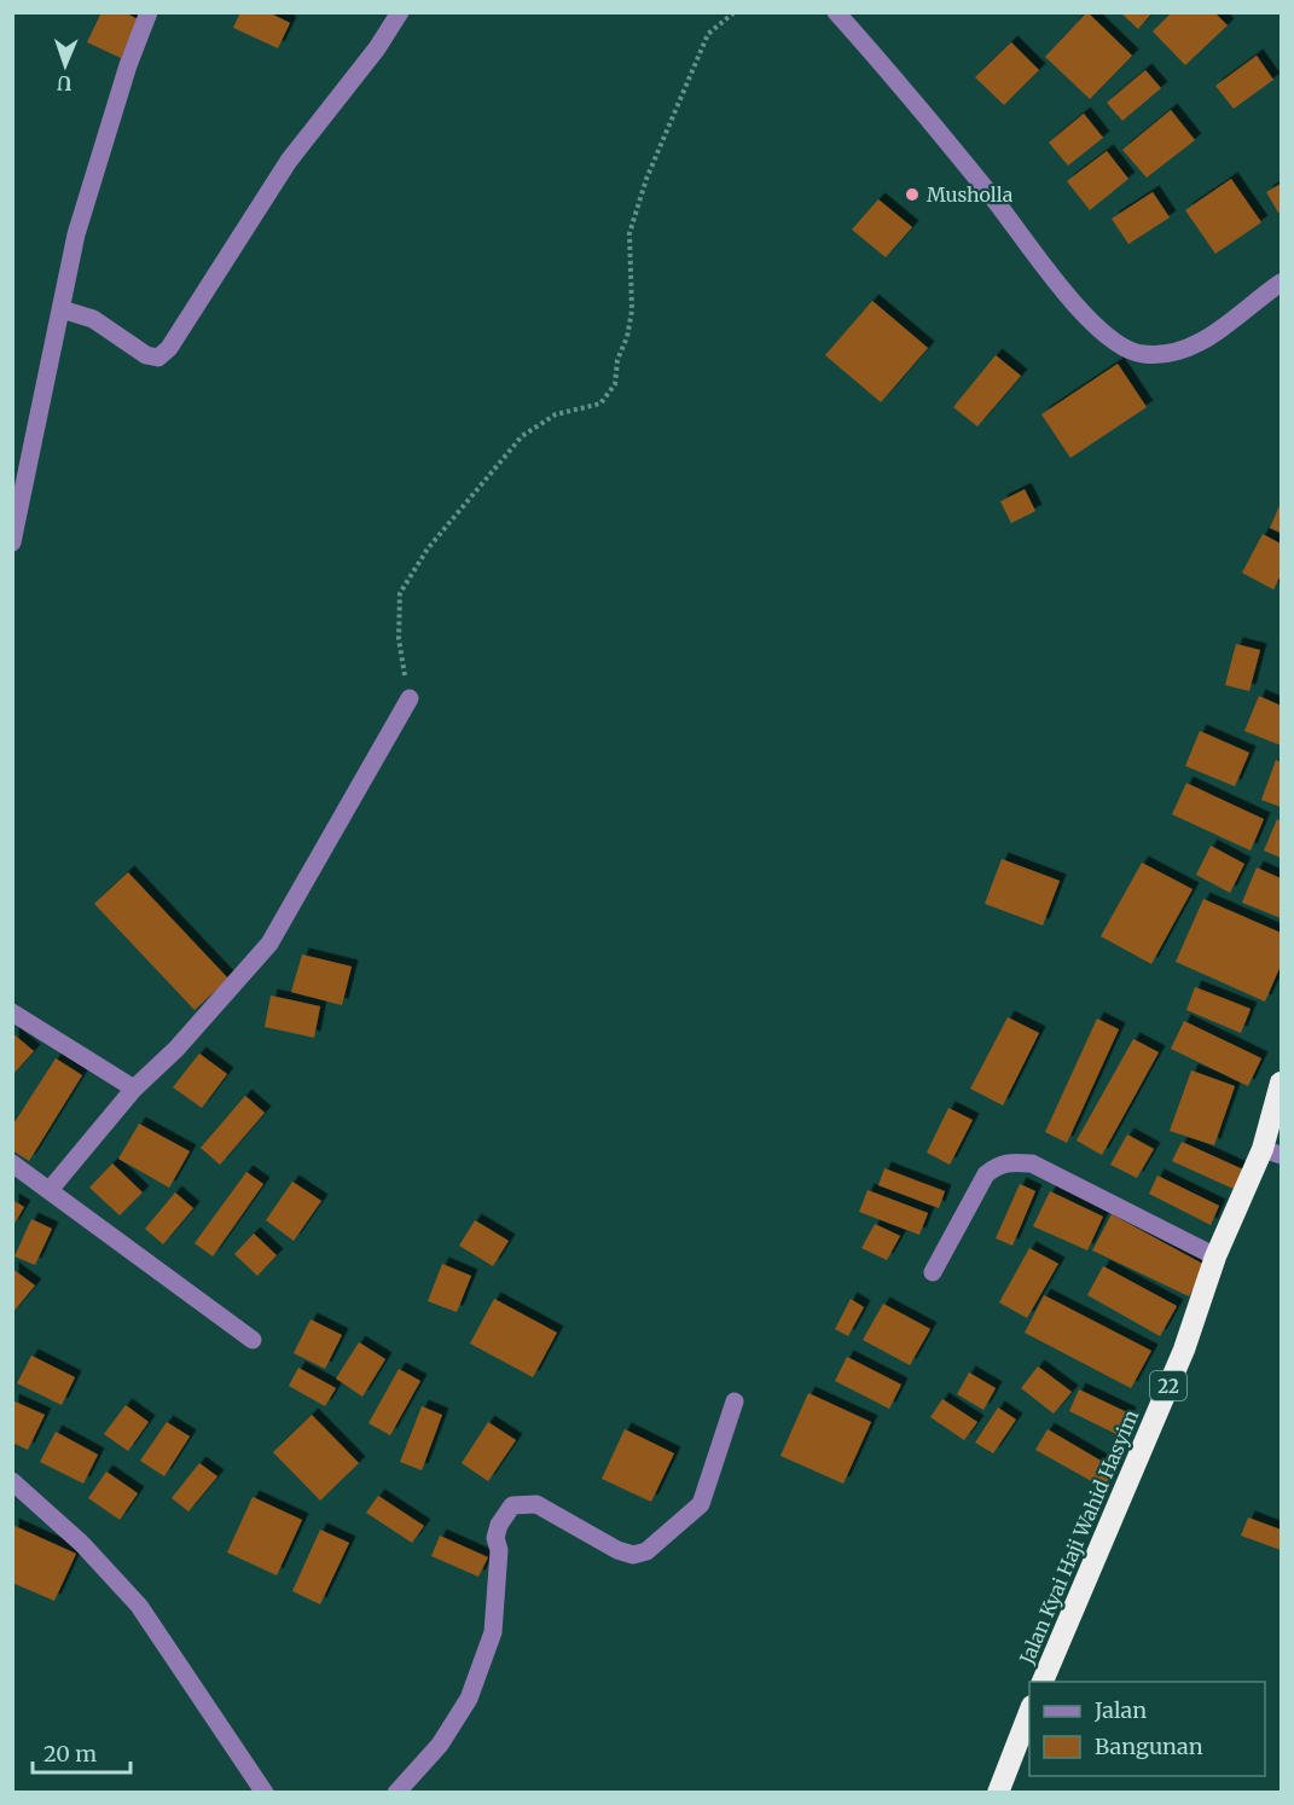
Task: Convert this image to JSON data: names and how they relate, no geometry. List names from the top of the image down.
{
  "streets": {
    "highway": ["22", "Jalan Kyai Haji Wahid Hasyim"]
  },
  "places": ["Musholla"],
  "legend": ["Jalan", "Bangunan"],
  "scale_bar": "20 m",
  "north": "bottom"
}
